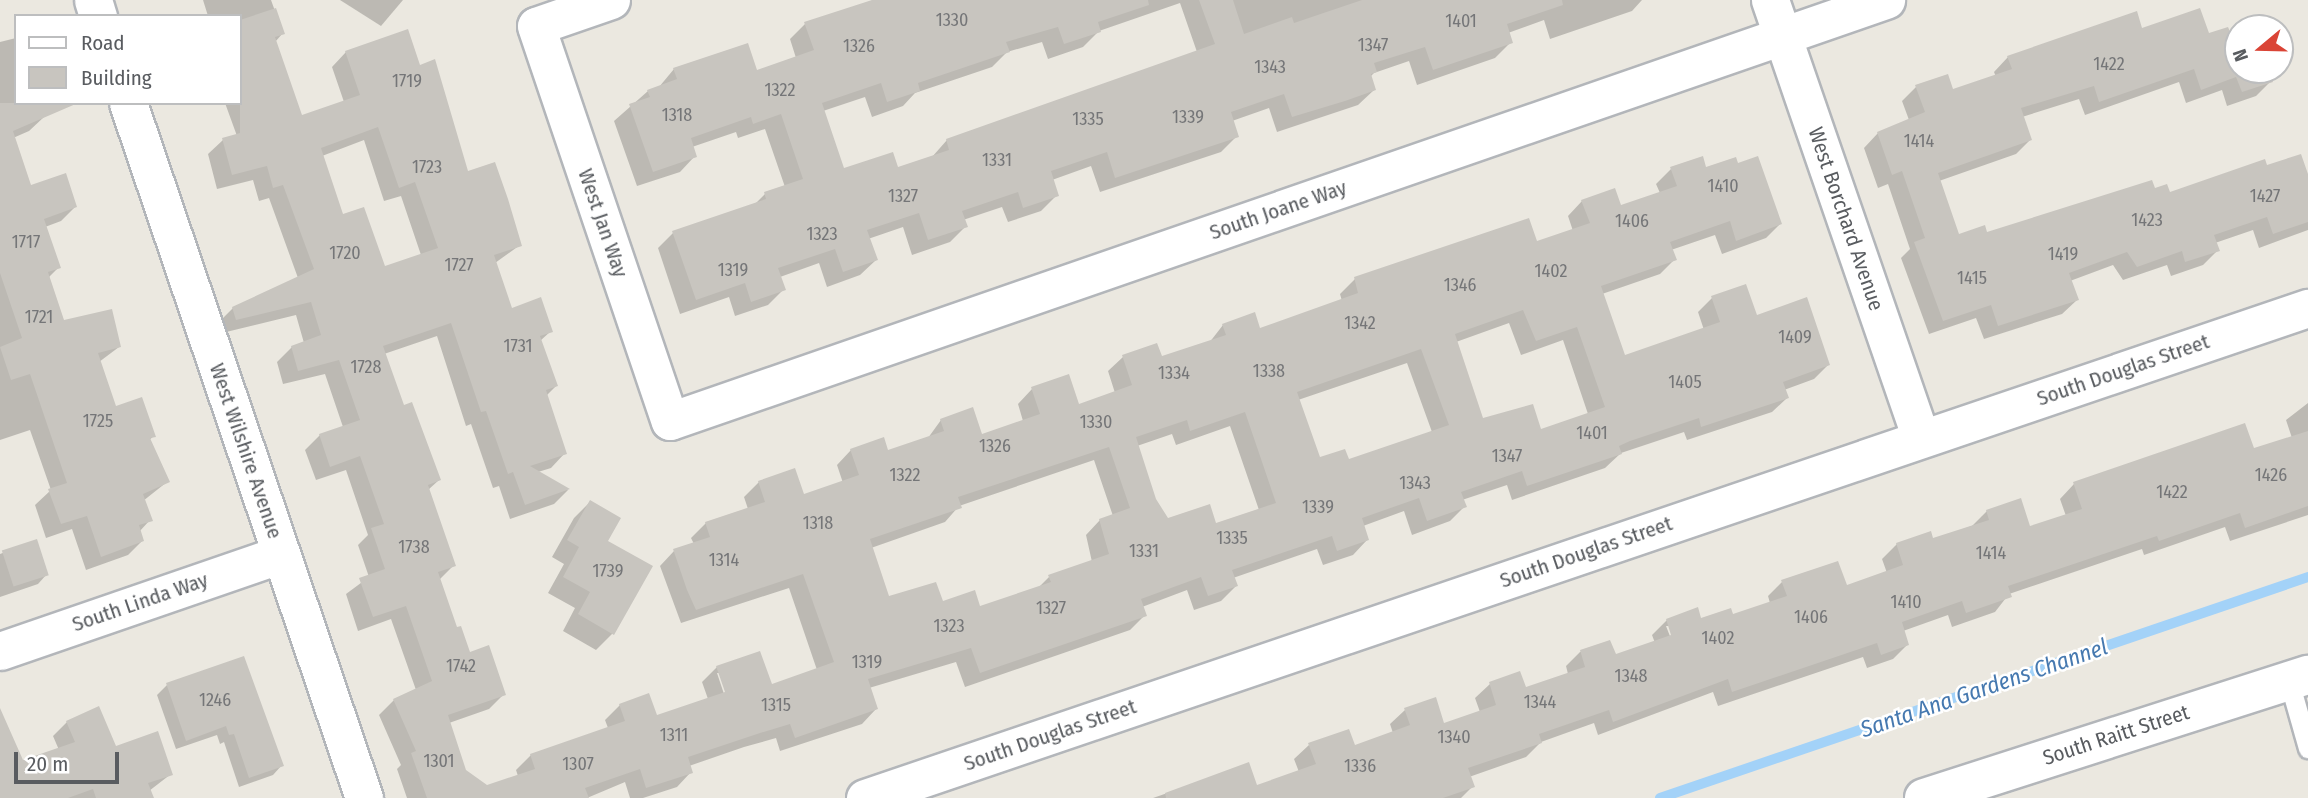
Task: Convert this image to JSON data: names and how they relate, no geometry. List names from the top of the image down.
{
  "streets": {
    "street": [
      "South Joane Way",
      "West Borchard Avenue",
      "West Jan Way",
      "South Douglas Street",
      "West Wilshire Avenue",
      "South Linda Way",
      "South Raitt Street"
    ]
  },
  "crossings": [
    ["South Joane Way", "West Borchard Avenue"],
    ["South Joane Way", "West Jan Way"],
    ["West Borchard Avenue", "South Douglas Street"],
    ["West Wilshire Avenue", "South Linda Way"]
  ],
  "water": ["Santa Ana Gardens Channel"],
  "house_numbers": [
    "1330",
    "1401",
    "1347",
    "1326",
    "1422",
    "1343",
    "1719",
    "1322",
    "1318",
    "1339",
    "1335",
    "1414",
    "1331",
    "1723",
    "1410",
    "1327",
    "1427",
    "1423",
    "1406",
    "1323",
    "1717",
    "1720",
    "1419",
    "1727",
    "1319",
    "1402",
    "1415",
    "1346",
    "1721",
    "1342",
    "1409",
    "1731",
    "1728",
    "1338",
    "1334",
    "1405",
    "1725",
    "1330",
    "1401",
    "1326",
    "1347",
    "1322",
    "1426",
    "1343",
    "1422",
    "1339",
    "1318",
    "1335",
    "1738",
    "1331",
    "1414",
    "1314",
    "1739",
    "1410",
    "1327",
    "1406",
    "1323",
    "1402",
    "1319",
    "1742",
    "1348",
    "1246",
    "1344",
    "1315",
    "1311",
    "1340",
    "1301",
    "1307",
    "1336"
  ],
  "legend": ["Road", "Building"],
  "scale_bar": "20 m",
  "north": "left"
}
